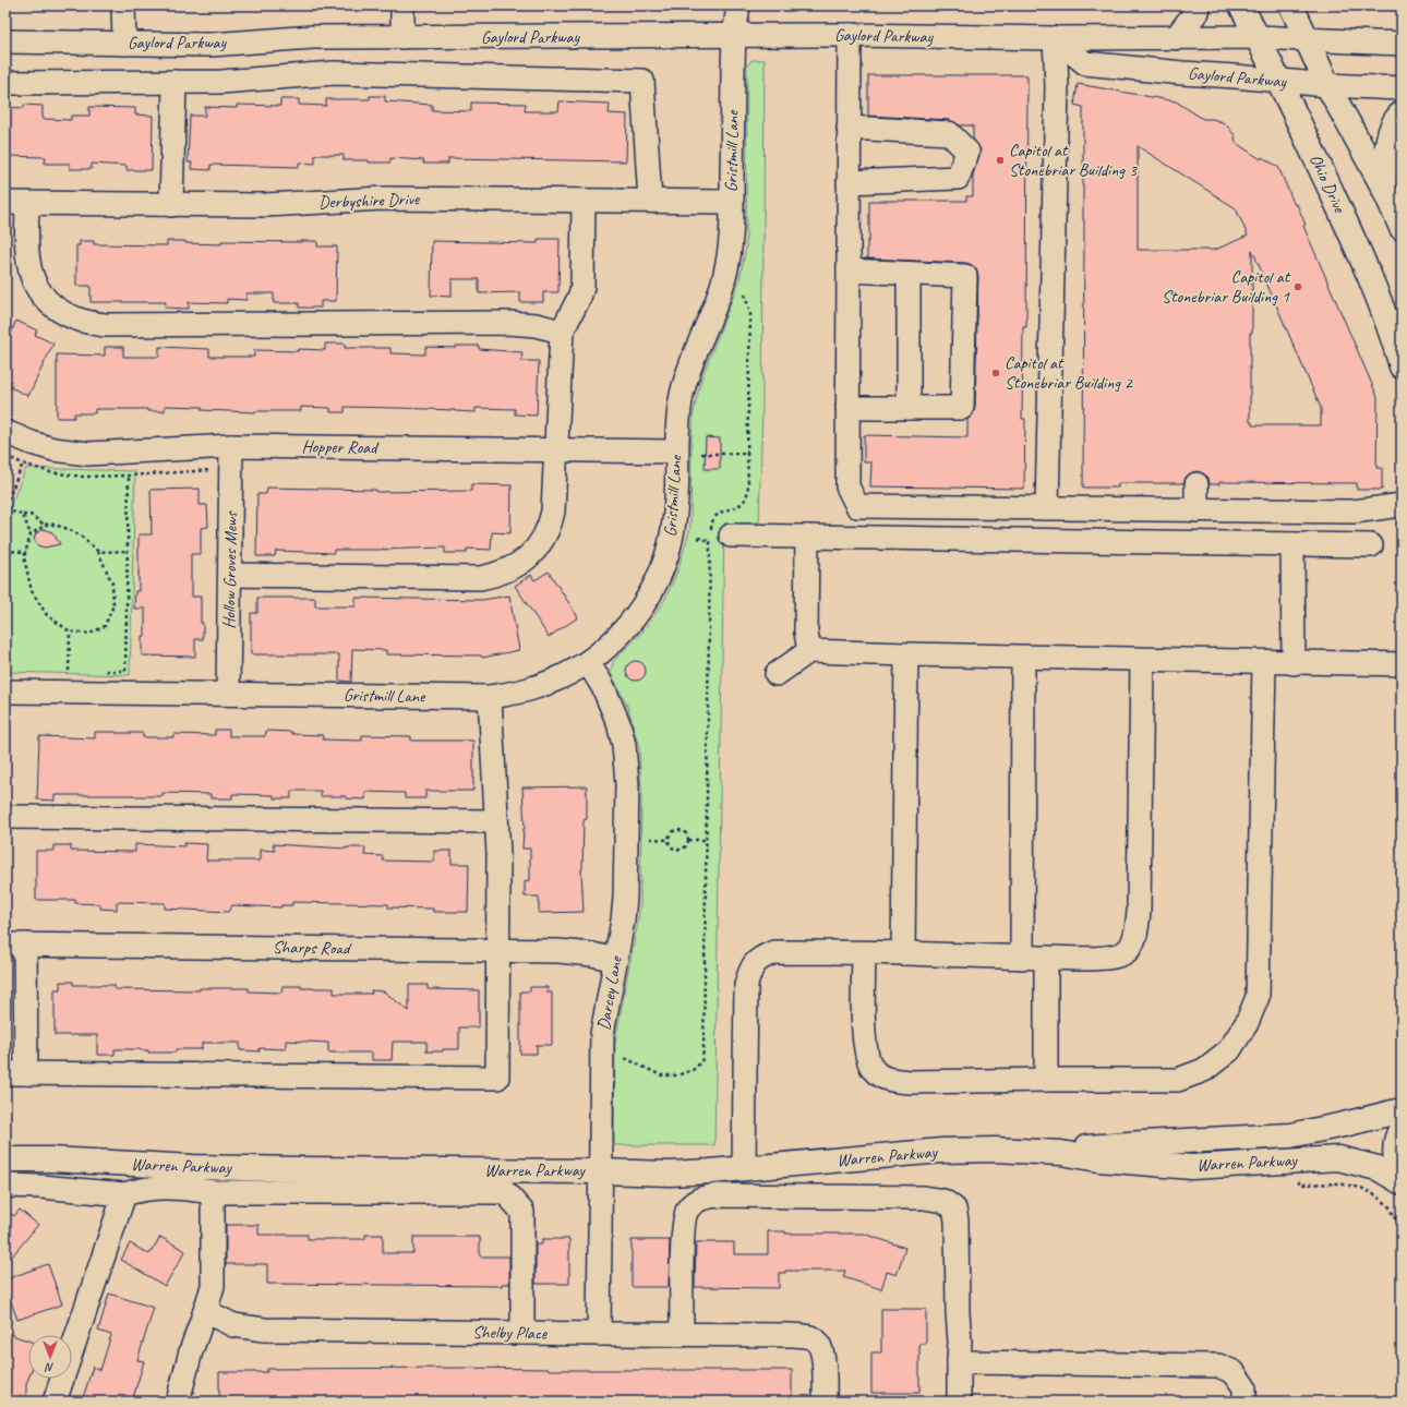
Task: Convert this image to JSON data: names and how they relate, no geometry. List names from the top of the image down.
{
  "streets": {
    "main road": ["Ohio Drive", "Warren Parkway"],
    "street": [
      "Gaylord Parkway",
      "Gristmill Lane",
      "Derbyshire Drive",
      "Hopper Road",
      "Hollow Groves Mews",
      "Sharps Road",
      "Darcey Lane",
      "Shelby Place"
    ]
  },
  "crossings": [
    ["Gaylord Parkway", "Gristmill Lane"],
    ["Gaylord Parkway", "Ohio Drive"],
    ["Gristmill Lane", "Derbyshire Drive"],
    ["Gristmill Lane", "Hopper Road"],
    ["Gristmill Lane", "Hollow Groves Mews"],
    ["Gristmill Lane", "Darcey Lane"],
    ["Hopper Road", "Hollow Groves Mews"],
    ["Sharps Road", "Darcey Lane"],
    ["Darcey Lane", "Warren Parkway"],
    ["Darcey Lane", "Shelby Place"]
  ],
  "places": ["Capitol at Stonebriar Building 3", "Capitol at Stonebriar Building 1", "Capitol at Stonebriar Building 2"],
  "north": "bottom"
}
